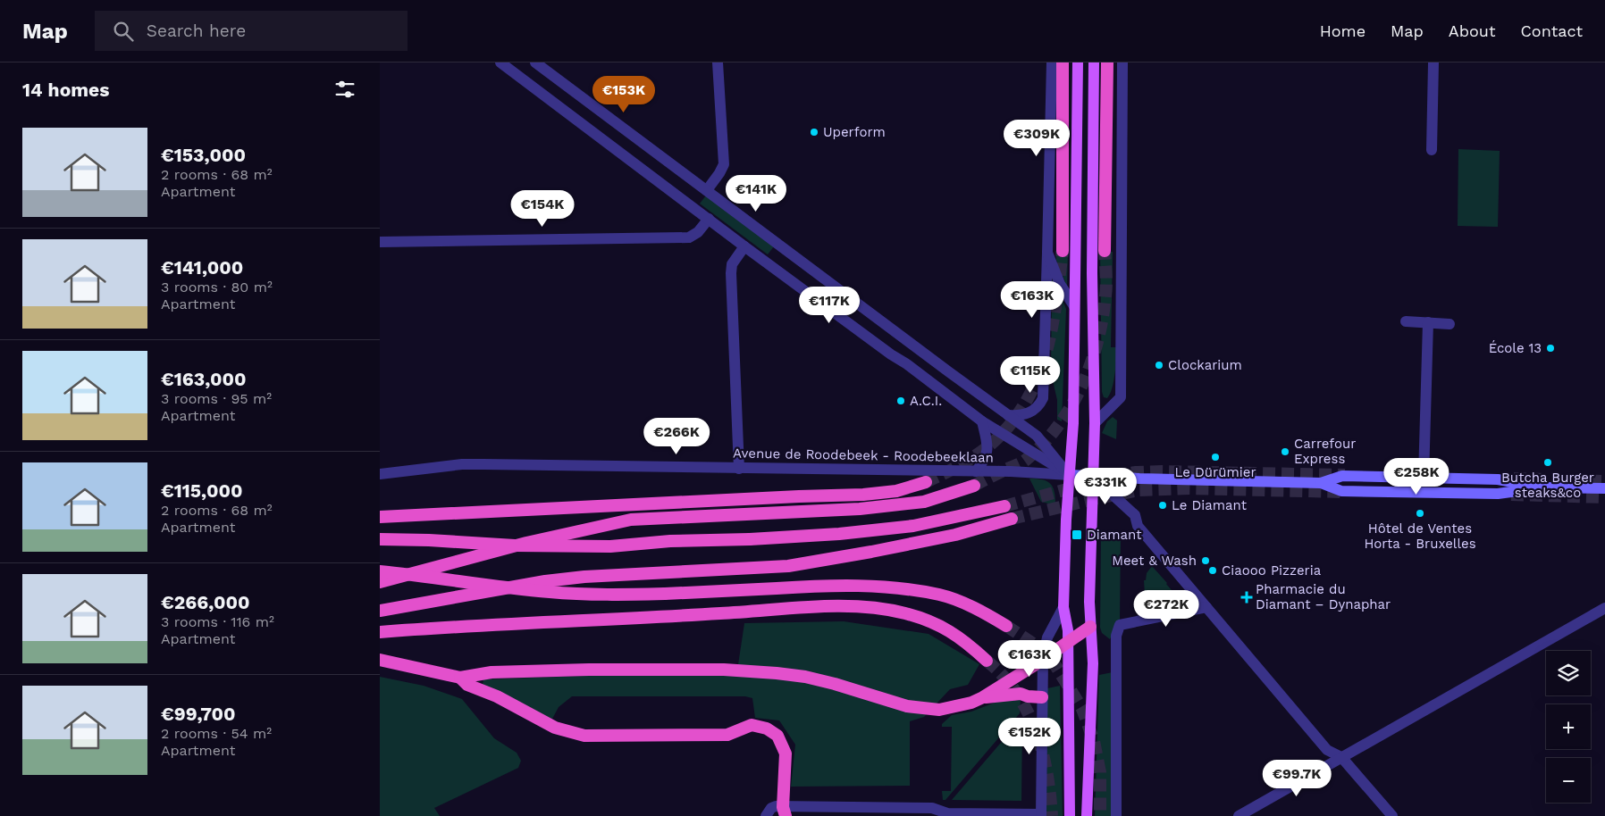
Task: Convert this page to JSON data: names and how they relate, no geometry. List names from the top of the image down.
{
  "streets": {
    "main road": ["Avenue de Roodebeek - Roodebeeklaan"]
  },
  "places": {
    "other": [
      "Uperform",
      "École 13",
      "Clockarium",
      "A.C.I.",
      "Carrefour Express",
      "Le Dürümier",
      "Butcha Burger steaks&co",
      "Le Diamant",
      "Hôtel de Ventes Horta - Bruxelles",
      "Meet & Wash",
      "Ciaooo Pizzeria"
    ],
    "transit": ["Diamant"],
    "health": ["Pharmacie du Diamant – Dynaphar"]
  },
  "page": {
    "header": "Map",
    "search": "Search here",
    "nav": [
      "Home",
      "Map",
      "About",
      "Contact"
    ],
    "heading": "14 homes",
    "price": [
      "€153K",
      "€309K",
      "€141K",
      "€154K",
      "€163K",
      "€117K",
      "€115K",
      "€266K",
      "€258K",
      "€331K",
      "€272K",
      "€163K",
      "€152K",
      "€99.7K"
    ],
    "list": [
      {
        "name": "€153,000",
        "note": "2 rooms · 68 m² · Apartment"
      },
      {
        "name": "€141,000",
        "note": "3 rooms · 80 m² · Apartment"
      },
      {
        "name": "€163,000",
        "note": "3 rooms · 95 m² · Apartment"
      },
      {
        "name": "€115,000",
        "note": "2 rooms · 68 m² · Apartment"
      },
      {
        "name": "€266,000",
        "note": "3 rooms · 116 m² · Apartment"
      },
      {
        "name": "€99,700",
        "note": "2 rooms · 54 m² · Apartment"
      }
    ],
    "map_buttons": ["+", "−"]
  }
}
